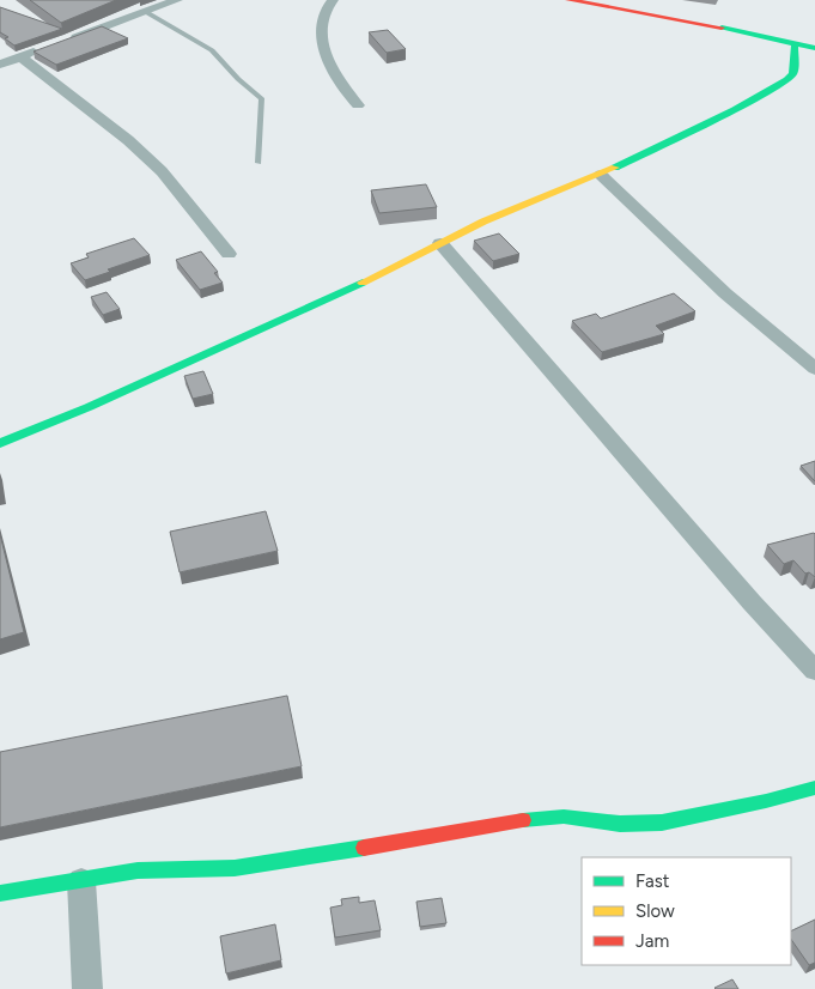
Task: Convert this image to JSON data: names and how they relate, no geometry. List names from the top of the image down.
{
  "legend": ["Fast", "Slow", "Jam"]
}
